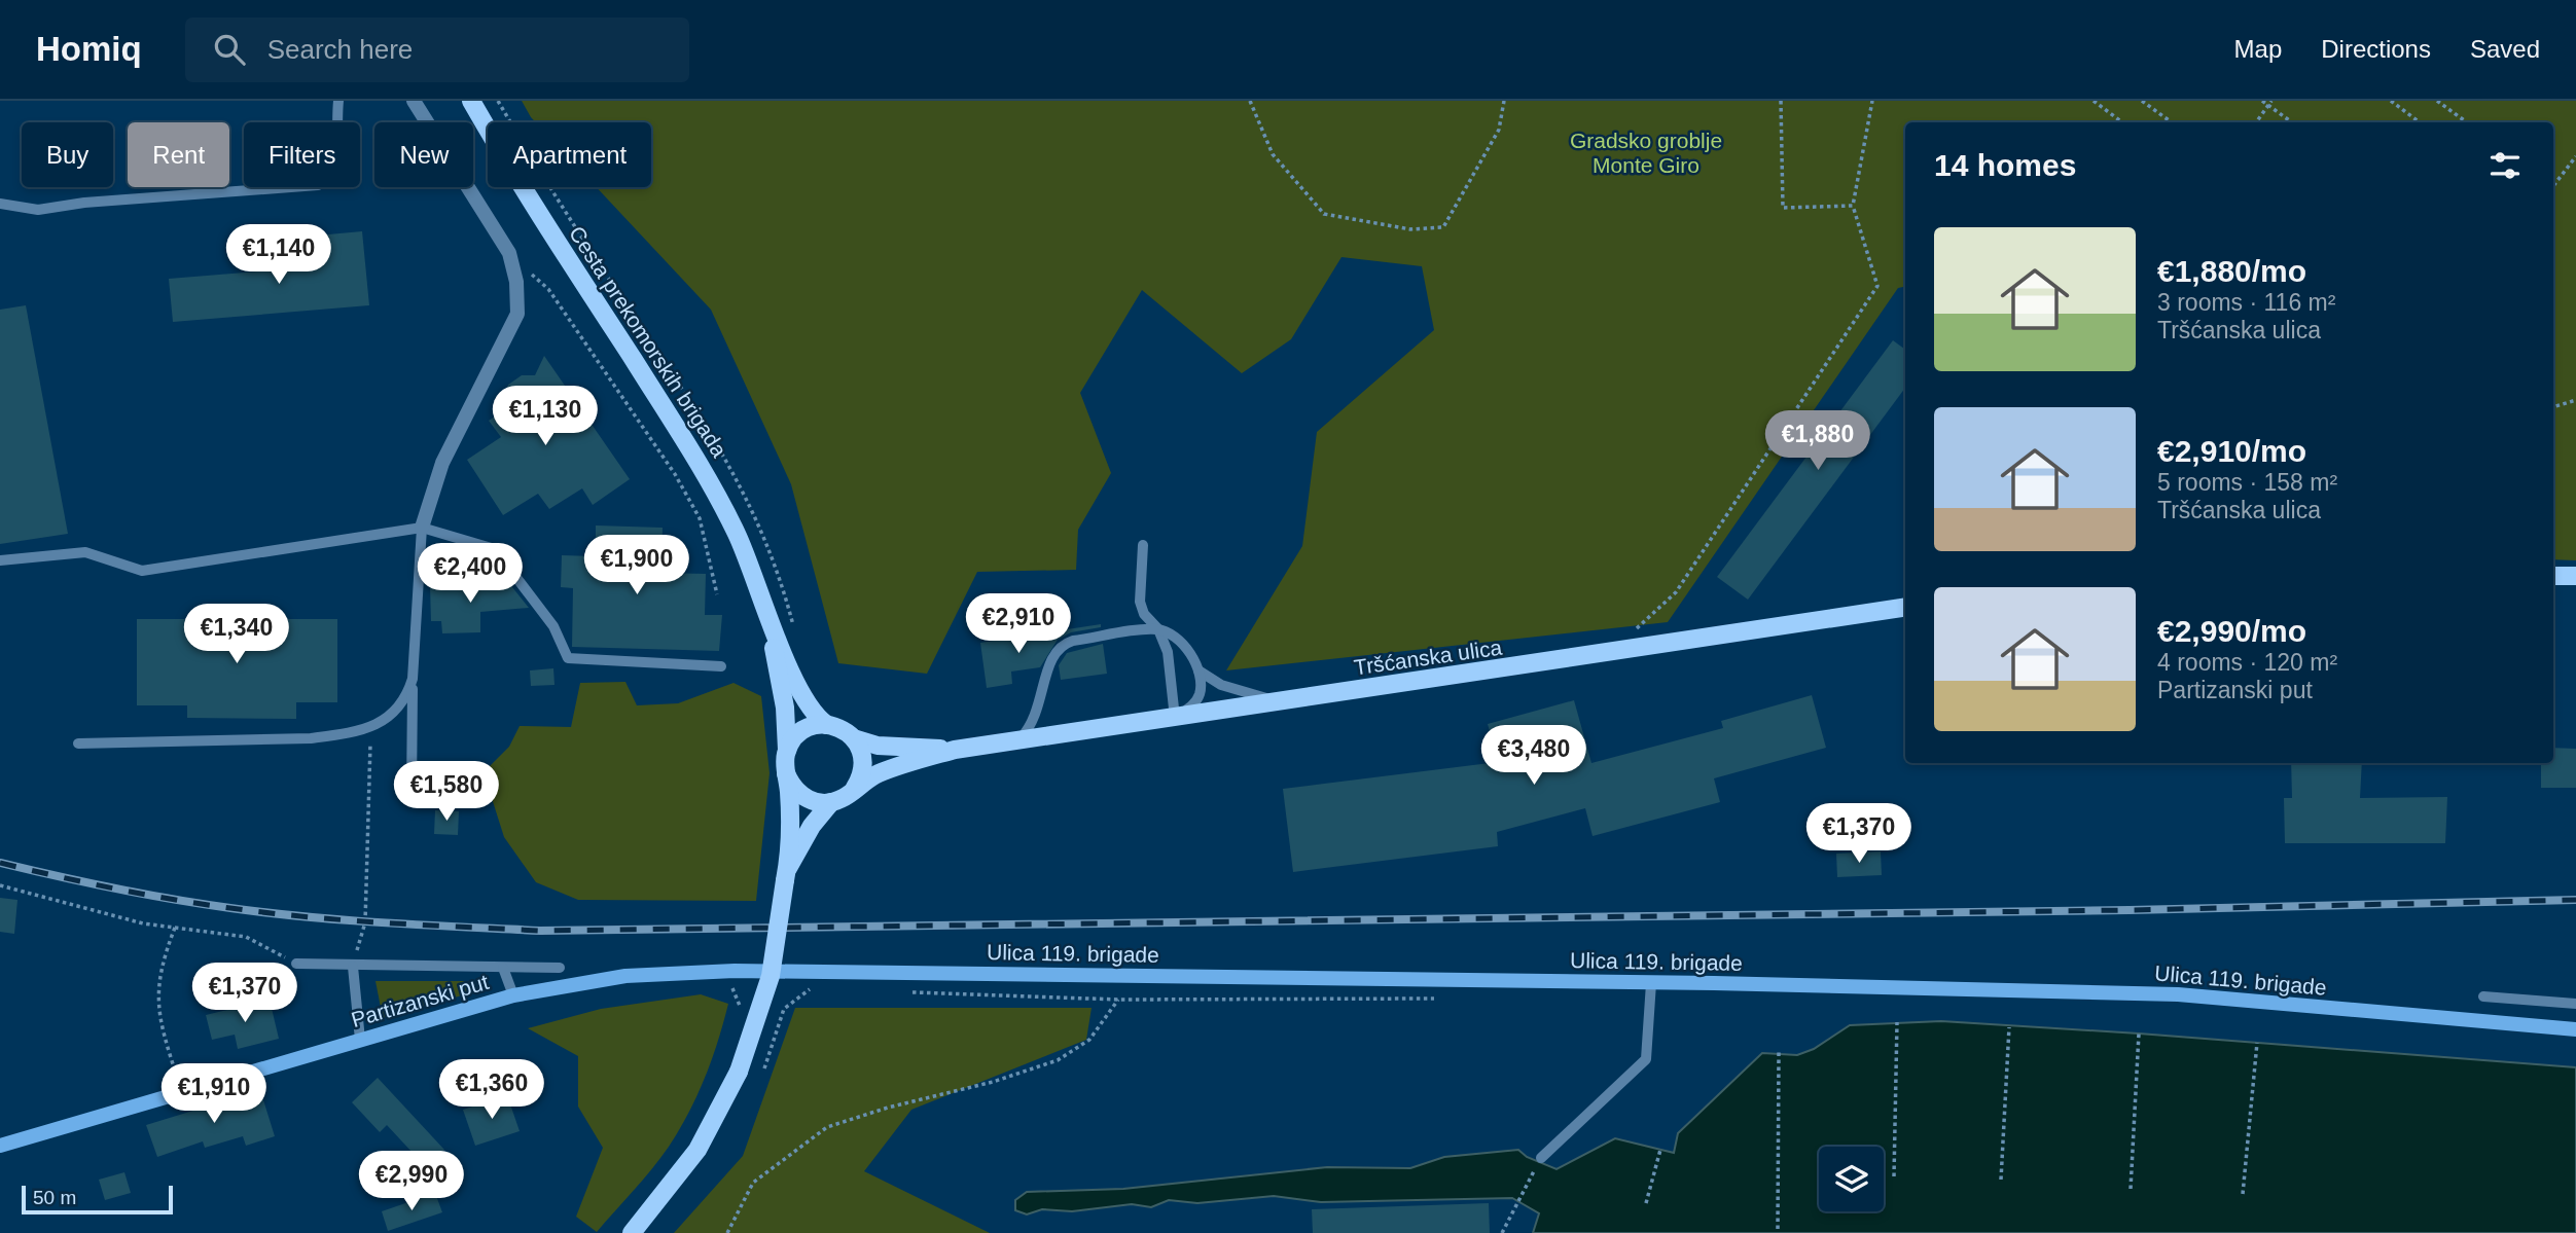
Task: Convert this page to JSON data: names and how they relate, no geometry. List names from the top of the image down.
{
  "streets": {
    "main road": [
      "Cesta prekomorskih brigada",
      "Tršćanska ulica",
      "Ulica 119. brigade",
      "Partizanski put"
    ]
  },
  "crossings": [
    ["Ulica 119. brigade", "Partizanski put"]
  ],
  "parks": ["Gradsko groblje Monte Giro"],
  "scale_bar": "50 m",
  "page": {
    "header": "Homiq",
    "search": "Search here",
    "nav": ["Map", "Directions", "Saved"],
    "chip": [
      "Buy",
      "Rent",
      "Filters",
      "New",
      "Apartment"
    ],
    "heading": "14 homes",
    "list": [
      {
        "name": "€1,880/mo",
        "note": "3 rooms · 116 m² · Tršćanska ulica"
      },
      {
        "name": "€2,910/mo",
        "note": "5 rooms · 158 m² · Tršćanska ulica"
      },
      {
        "name": "€2,990/mo",
        "note": "4 rooms · 120 m² · Partizanski put"
      }
    ],
    "price": [
      "€1,140",
      "€1,130",
      "€1,880",
      "€1,900",
      "€2,400",
      "€2,910",
      "€1,340",
      "€3,480",
      "€1,580",
      "€1,370",
      "€1,370",
      "€1,360",
      "€1,910",
      "€2,990"
    ],
    "scale": "50 m"
  }
}
